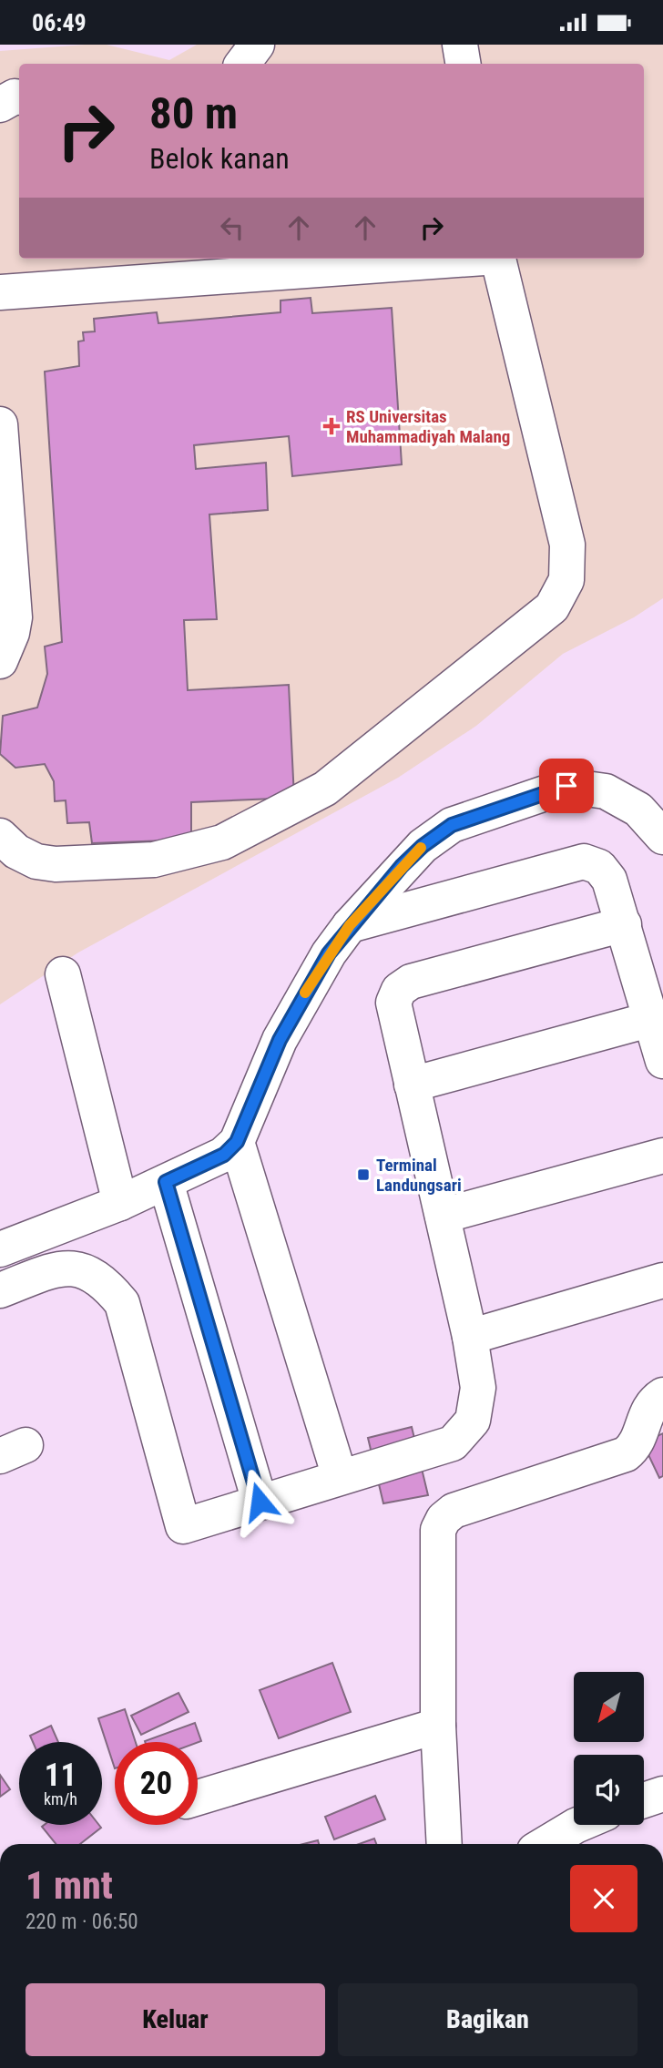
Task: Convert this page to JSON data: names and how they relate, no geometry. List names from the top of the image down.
{
  "places": {
    "health": ["RS Universitas Muhammadiyah Malang"],
    "transit": ["Terminal Landungsari"]
  },
  "north": "bottom left",
  "page": {
    "status": "06:49",
    "turn": ["80 m", "Belok kanan"],
    "speed": "11 km/h",
    "limit": "20",
    "heading": ["1 mnt", "220 m · 06:50"],
    "buttons": ["Keluar", "Bagikan"]
  }
}
